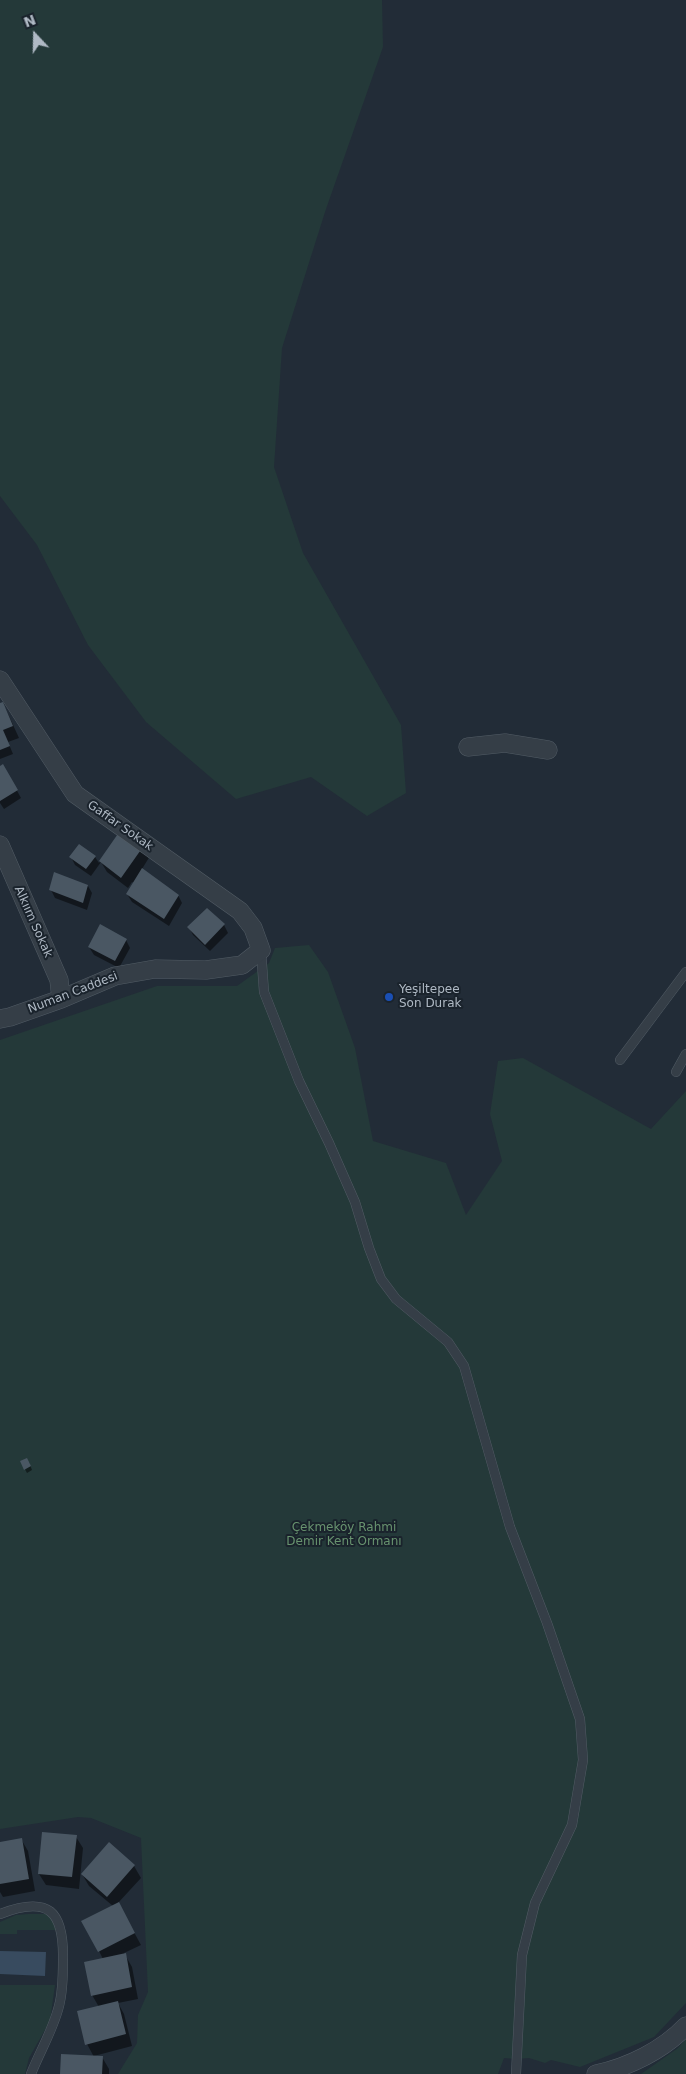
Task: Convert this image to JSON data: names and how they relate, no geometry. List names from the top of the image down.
{
  "streets": {
    "street": ["Gaffar Sokak", "Alkıım Sokak", "Numan Caddesi"]
  },
  "crossings": [
    ["Gaffar Sokak", "Numan Caddesi"],
    ["Alkıım Sokak", "Numan Caddesi"]
  ],
  "parks": ["Çekmeköy Rahmi Demir Kent Ormanı"],
  "places": ["Yeşiltepee Son Durak"],
  "north": "top"
}
